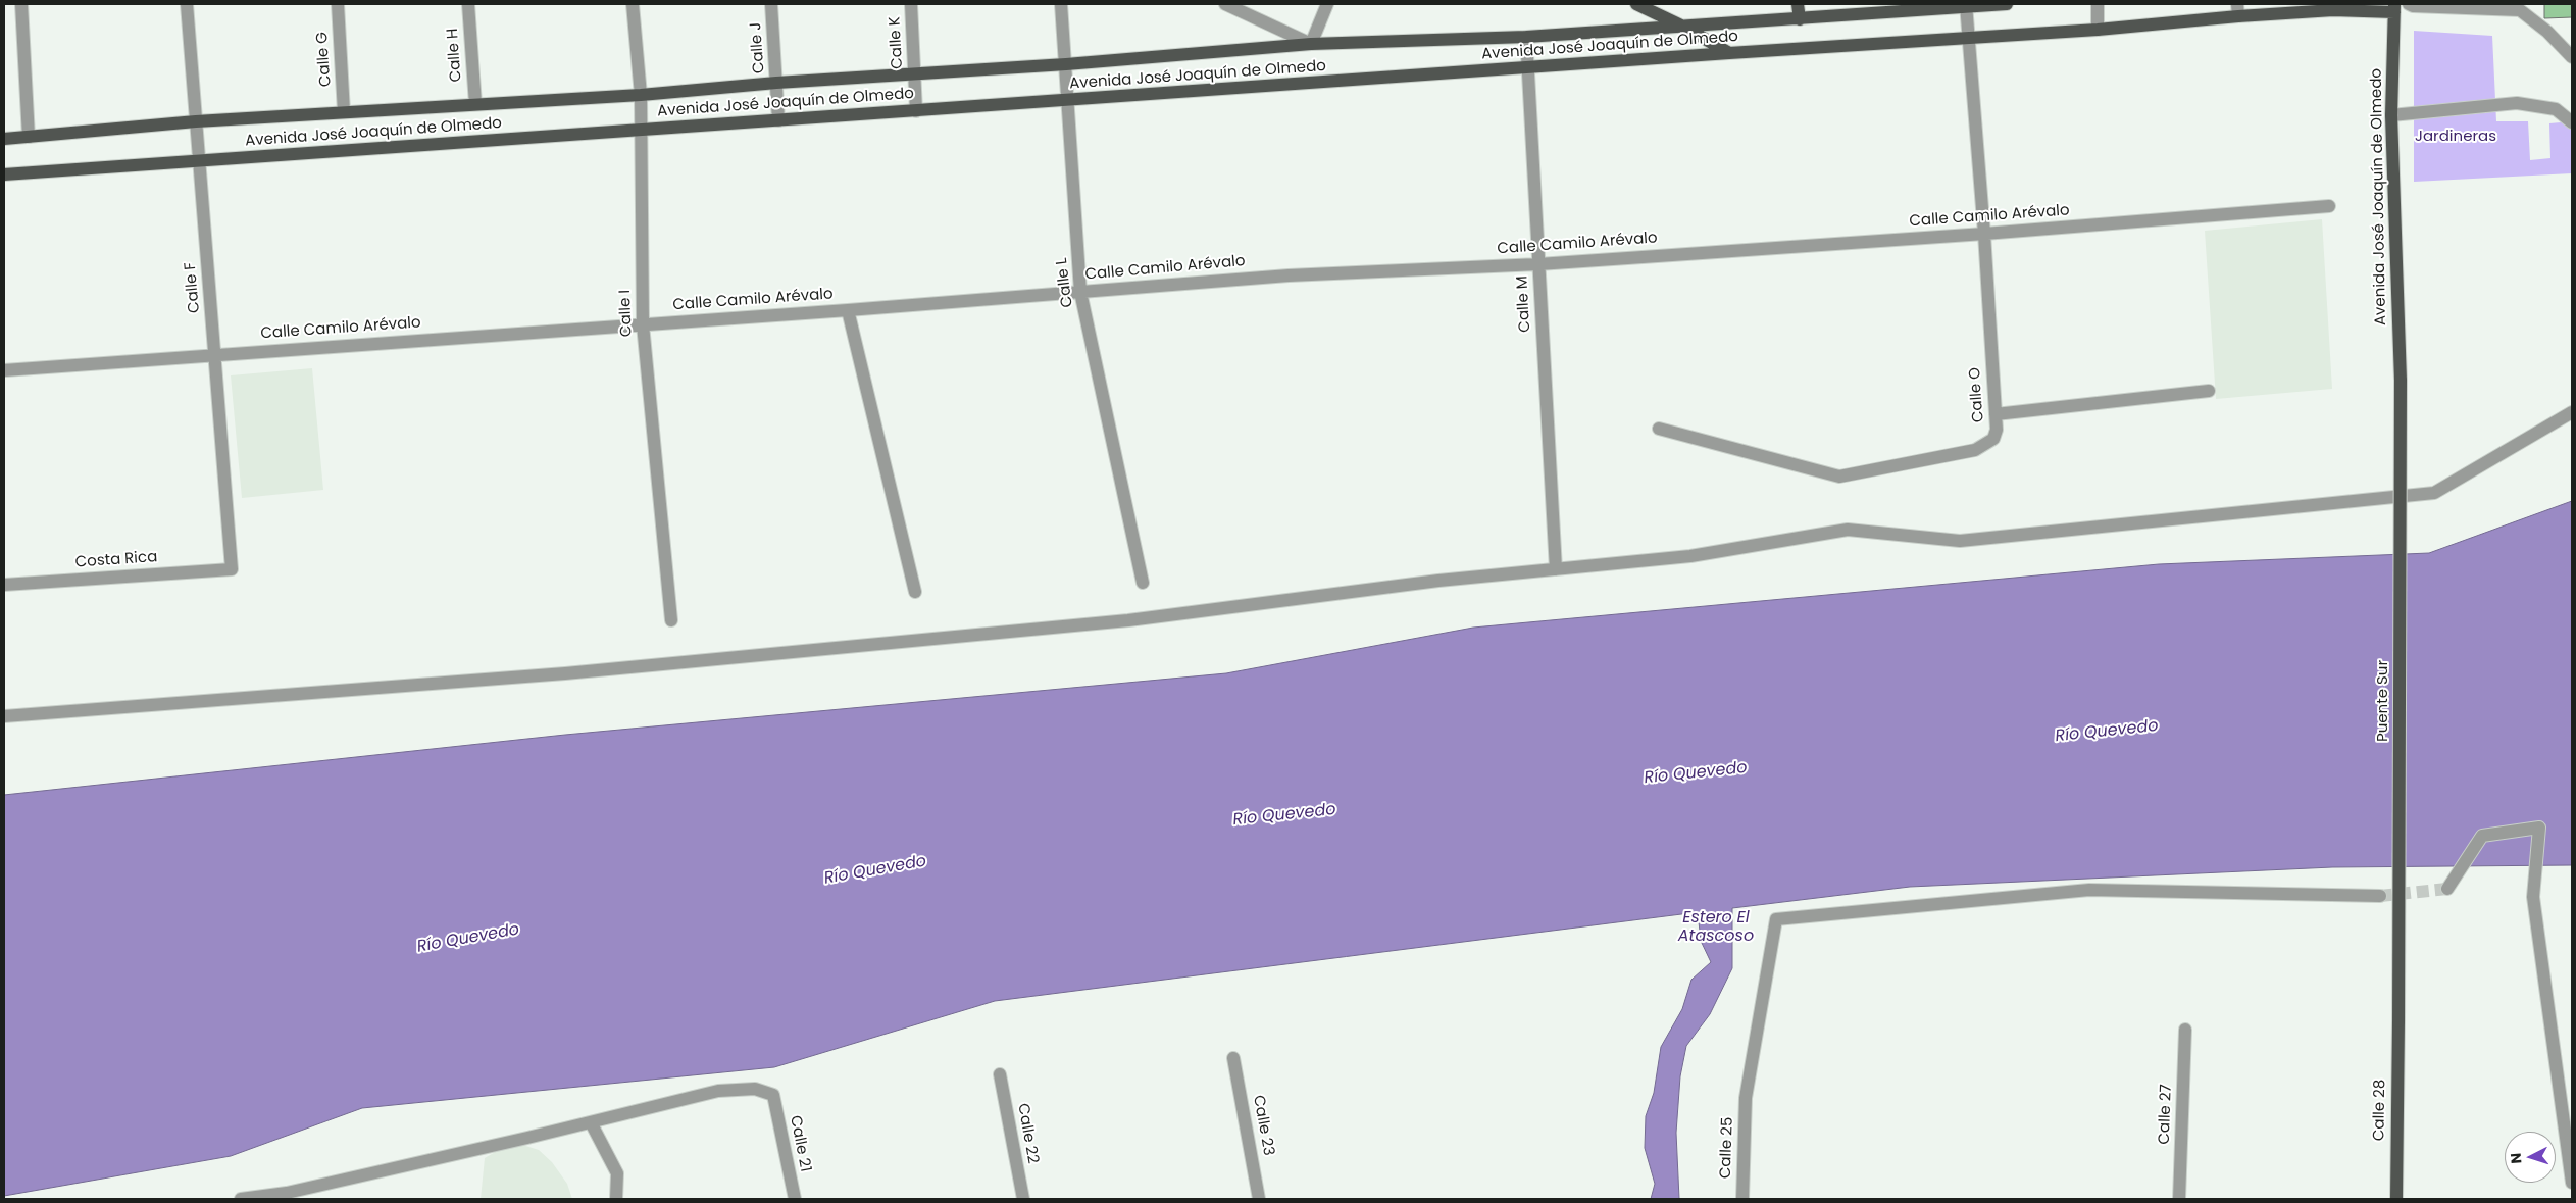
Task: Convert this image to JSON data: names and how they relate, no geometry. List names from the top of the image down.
{
  "streets": {
    "main road": ["Avenida José Joaquín de Olmedo", "Puente Sur", "Calle 28"],
    "street": [
      "Calle K",
      "Calle J",
      "Calle H",
      "Calle G",
      "Calle Camilo Arévalo",
      "Calle L",
      "Calle F",
      "Calle M",
      "Calle I",
      "Calle O",
      "Costa Rica",
      "Calle 27",
      "Calle 23",
      "Calle 22",
      "Calle 21",
      "Calle 25"
    ]
  },
  "crossings": [
    ["Calle K", "Avenida José Joaquín de Olmedo"],
    ["Avenida José Joaquín de Olmedo", "Calle J"],
    ["Avenida José Joaquín de Olmedo", "Calle H"],
    ["Avenida José Joaquín de Olmedo", "Calle G"],
    ["Avenida José Joaquín de Olmedo", "Calle L"],
    ["Avenida José Joaquín de Olmedo", "Calle F"],
    ["Avenida José Joaquín de Olmedo", "Calle M"],
    ["Avenida José Joaquín de Olmedo", "Calle I"],
    ["Avenida José Joaquín de Olmedo", "Calle O"],
    ["Avenida José Joaquín de Olmedo", "Puente Sur"],
    ["Calle Camilo Arévalo", "Calle L"],
    ["Calle Camilo Arévalo", "Calle F"],
    ["Calle Camilo Arévalo", "Calle M"],
    ["Calle Camilo Arévalo", "Calle I"],
    ["Calle Camilo Arévalo", "Calle O"],
    ["Calle F", "Costa Rica"],
    ["Puente Sur", "Calle 28"]
  ],
  "water": ["Río Quevedo", "Estero El Atascoso"],
  "parks": ["Jardineras"],
  "north": "left"
}
